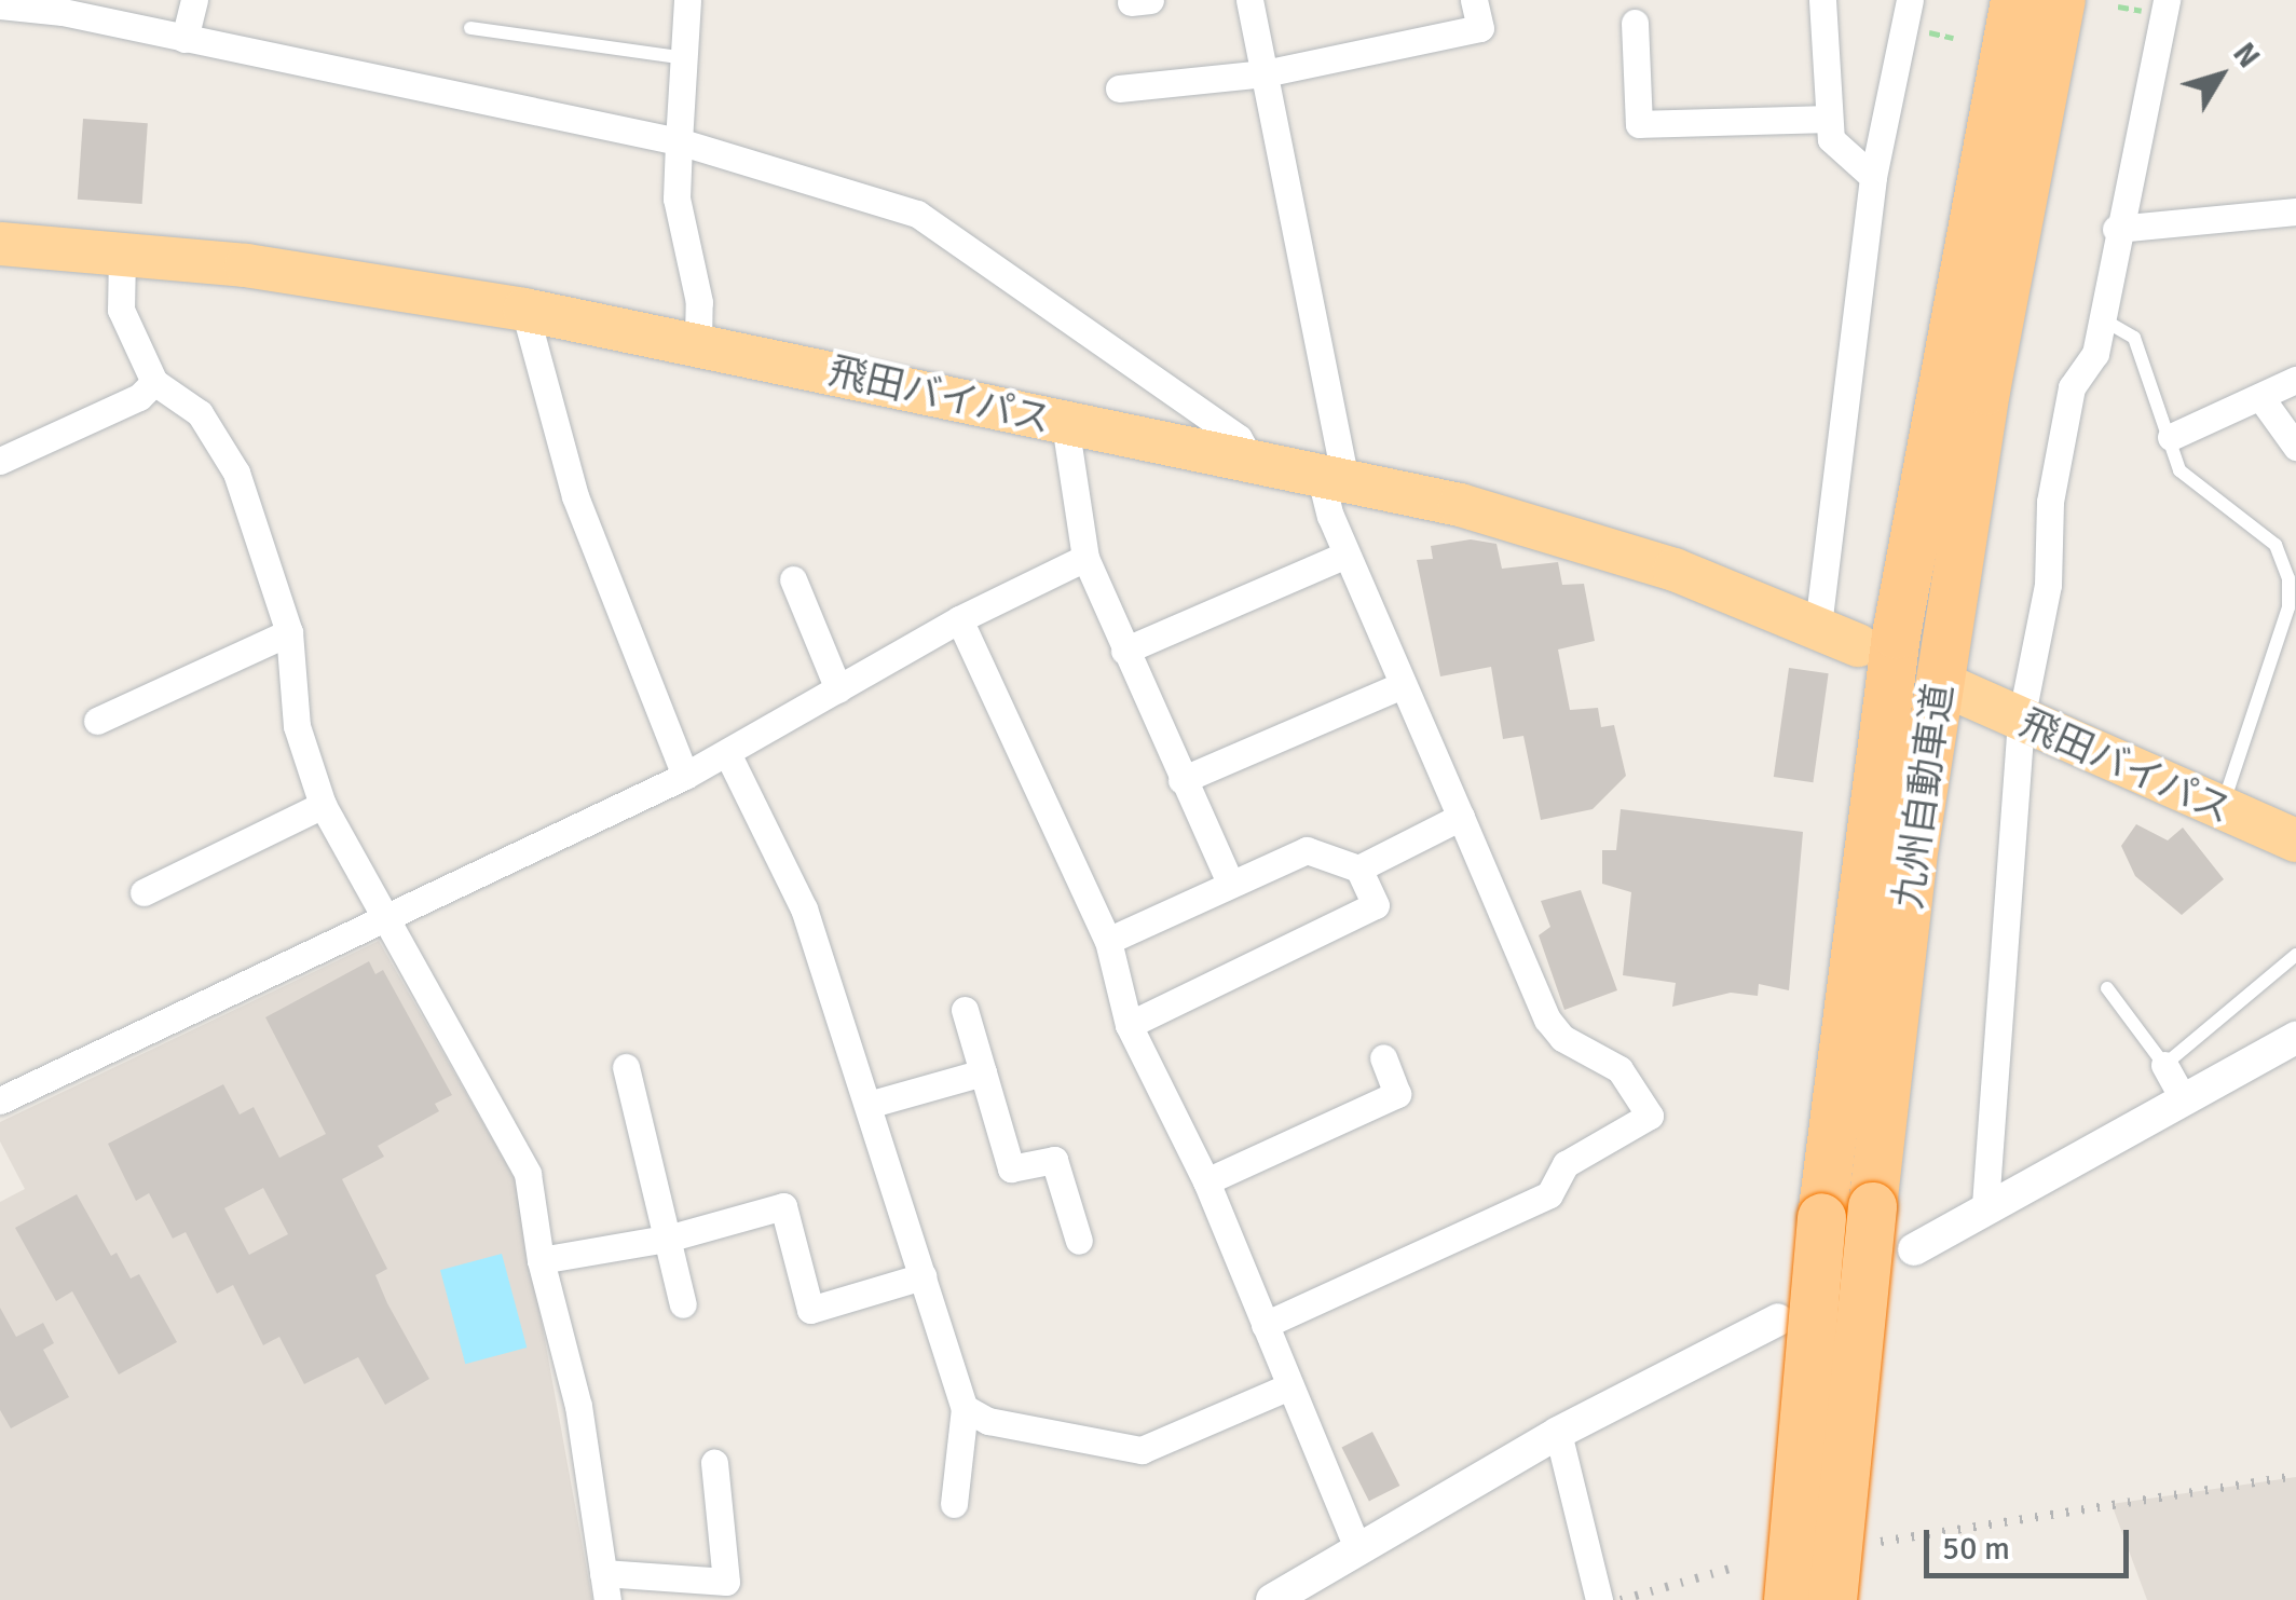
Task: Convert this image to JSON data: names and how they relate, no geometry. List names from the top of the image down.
{
  "streets": {
    "highway": ["飛田バイパス", "九州自動車道"]
  },
  "scale_bar": "50 m",
  "north": "top right"
}
